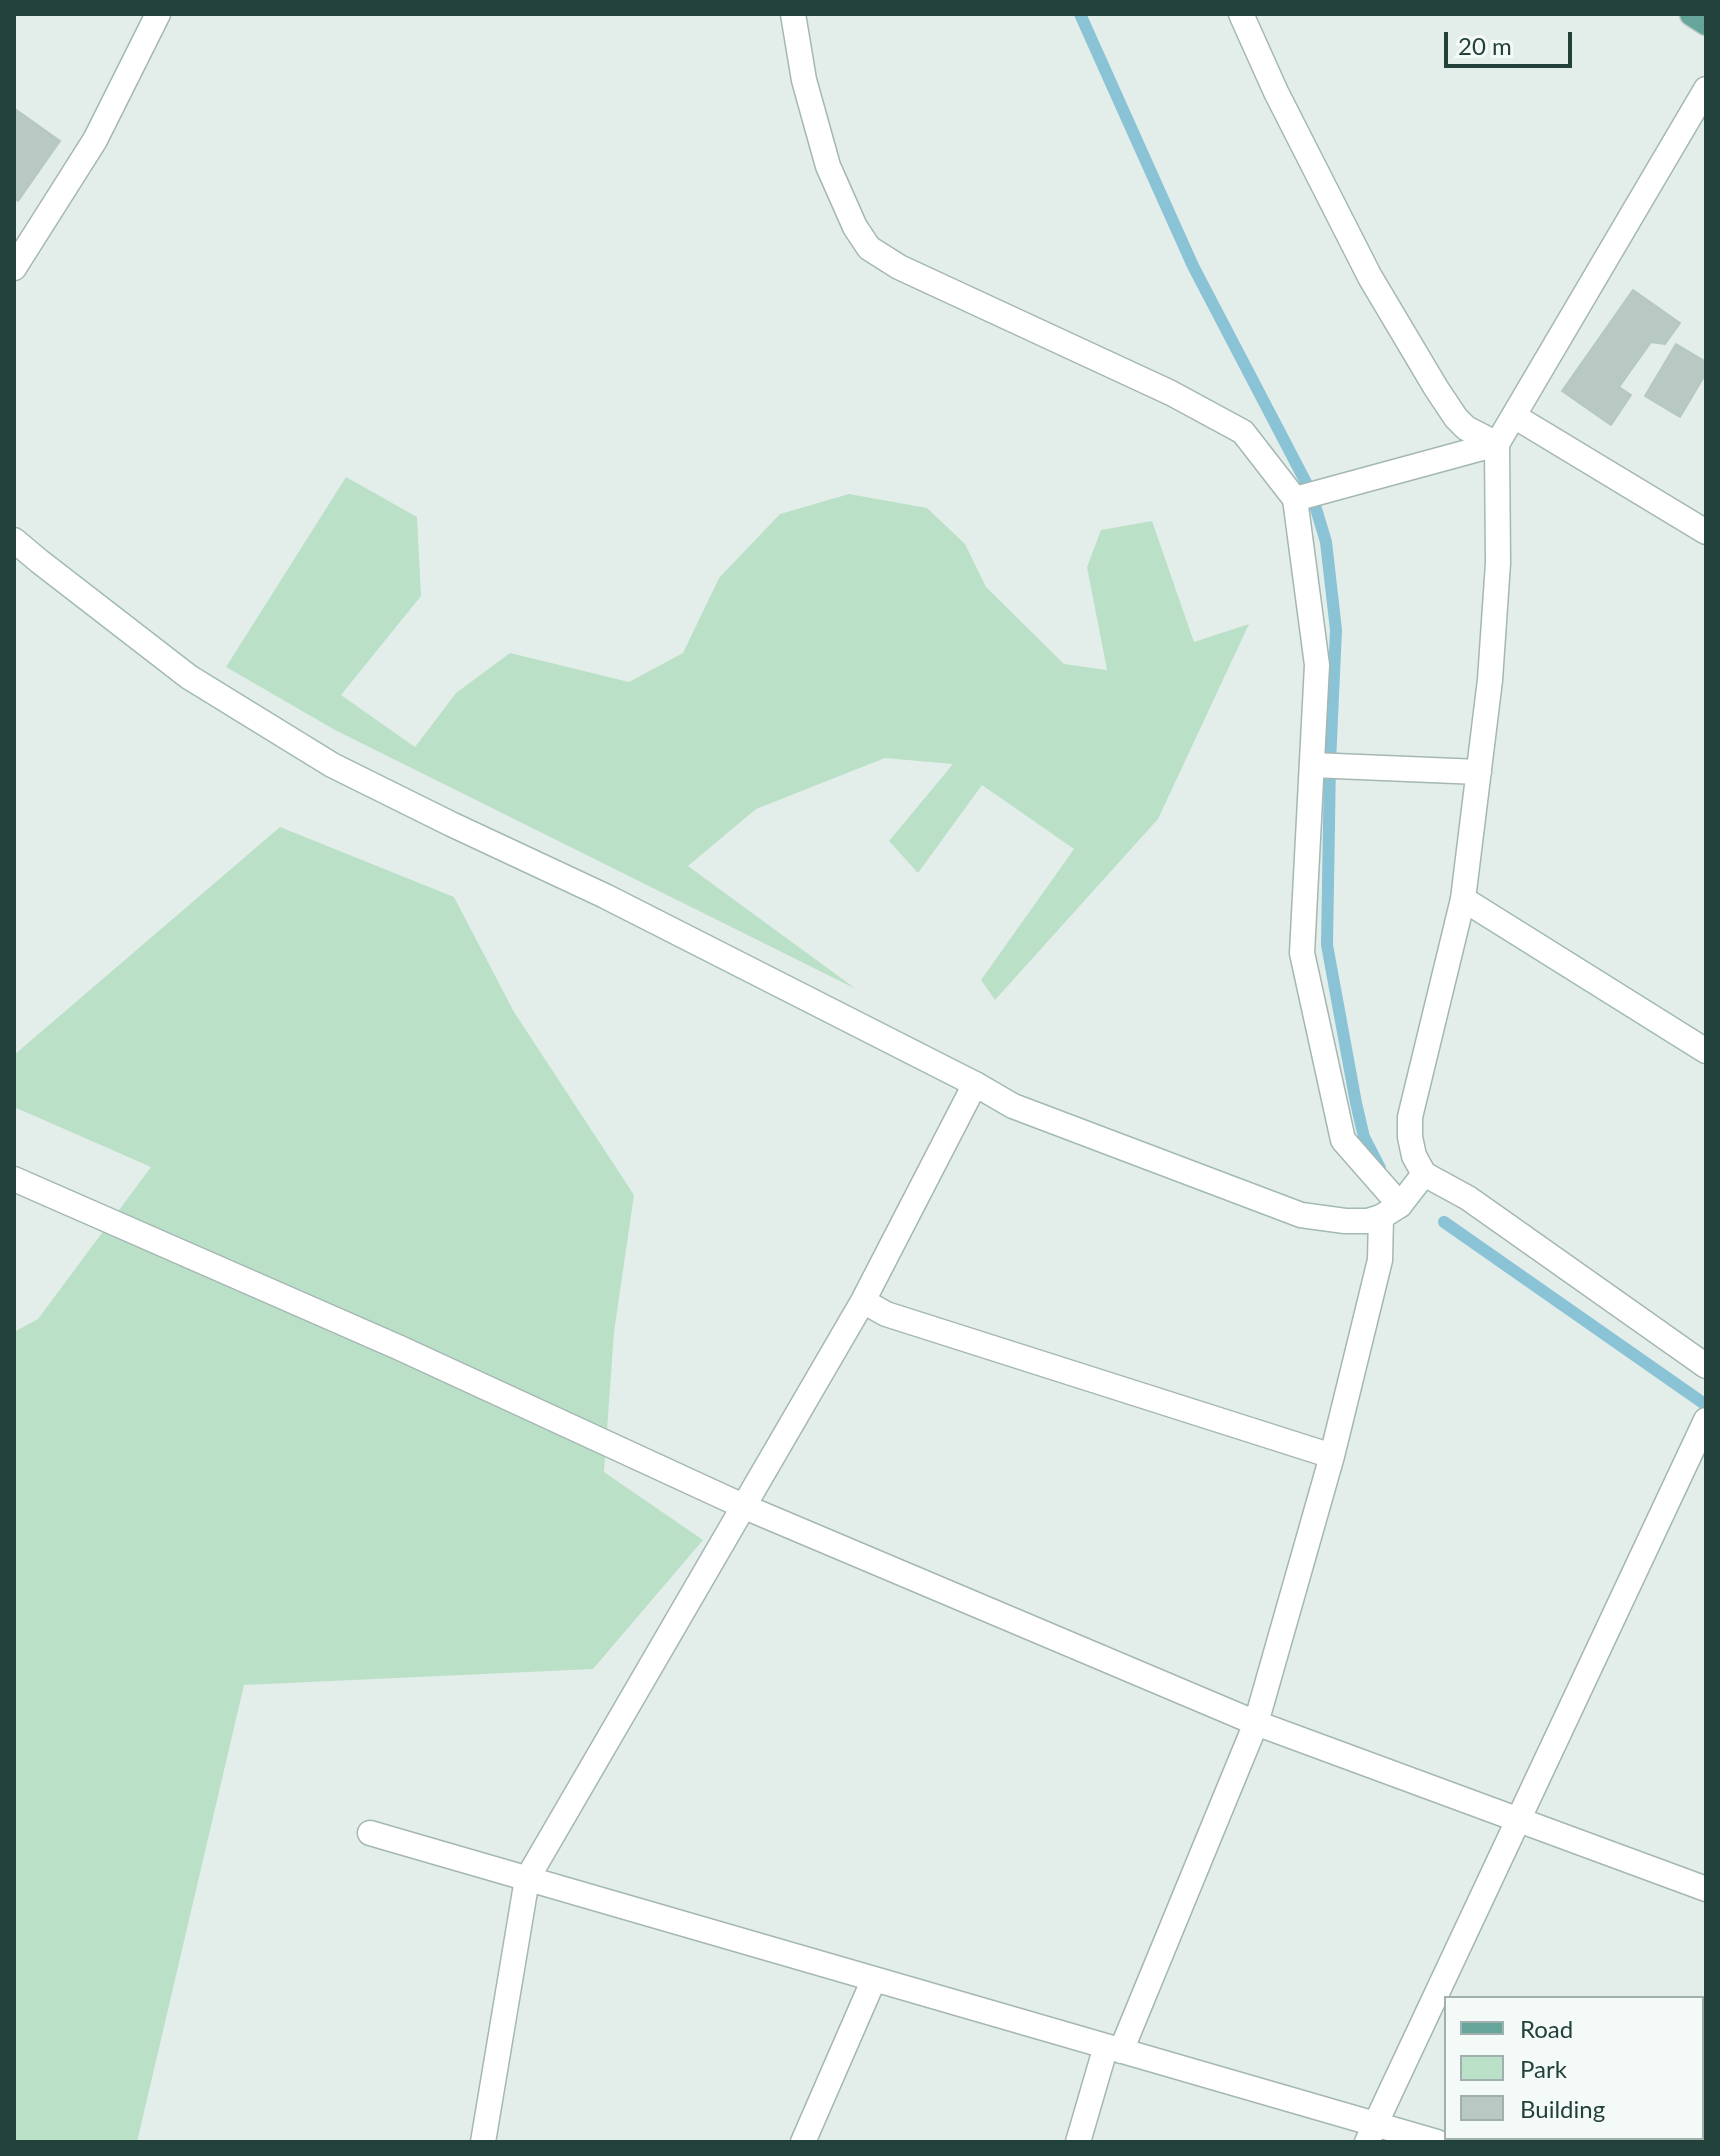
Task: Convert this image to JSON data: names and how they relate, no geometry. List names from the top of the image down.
{
  "legend": ["Road", "Park", "Building"],
  "scale_bar": "20 m"
}
